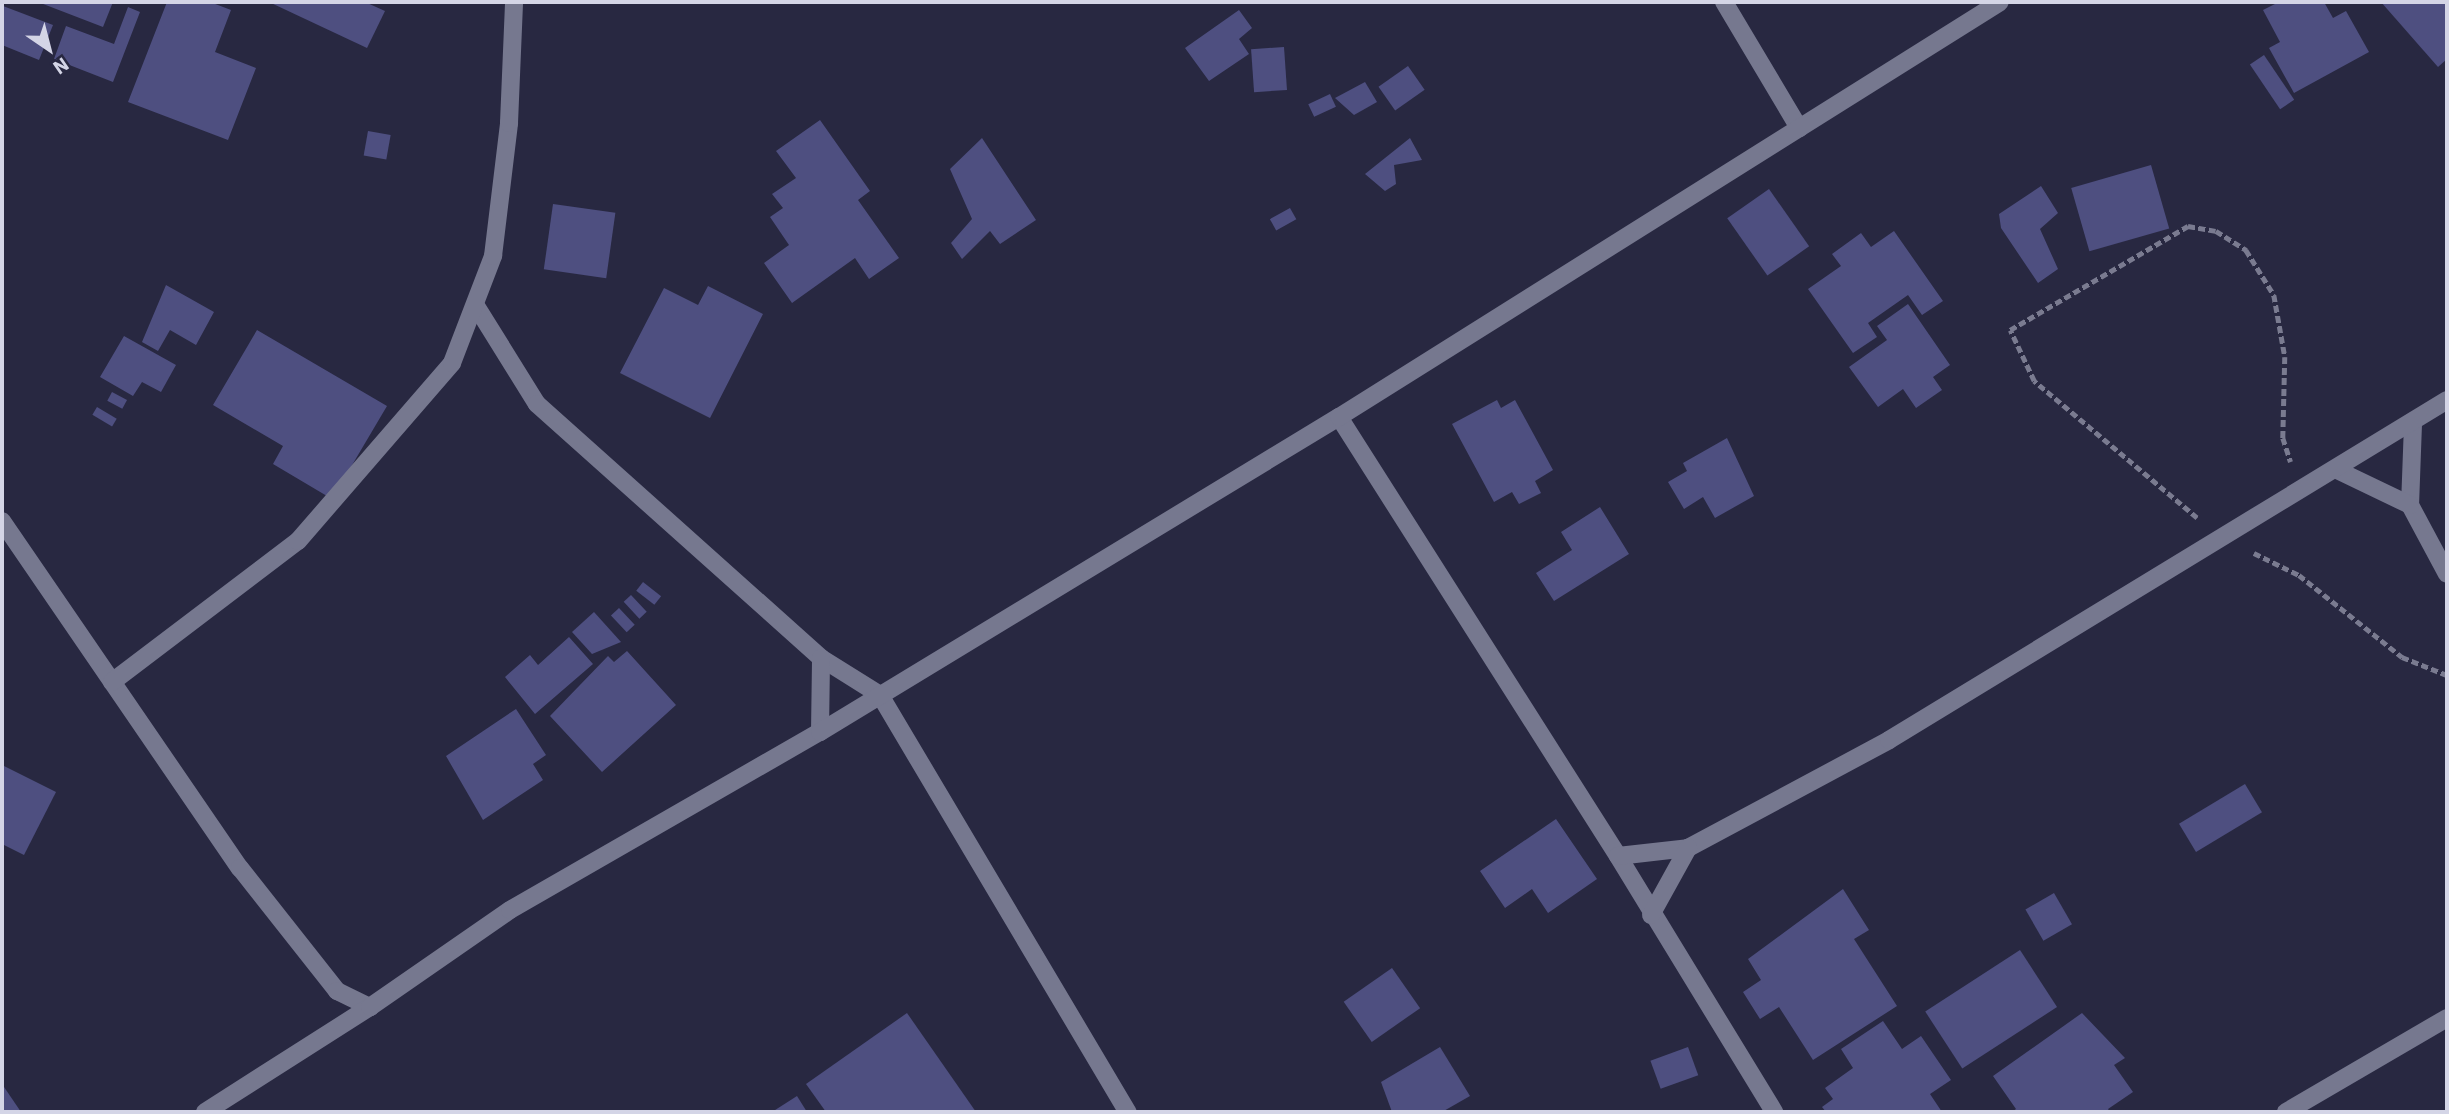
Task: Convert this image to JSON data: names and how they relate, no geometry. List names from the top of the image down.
{
  "north": "bottom right"
}
